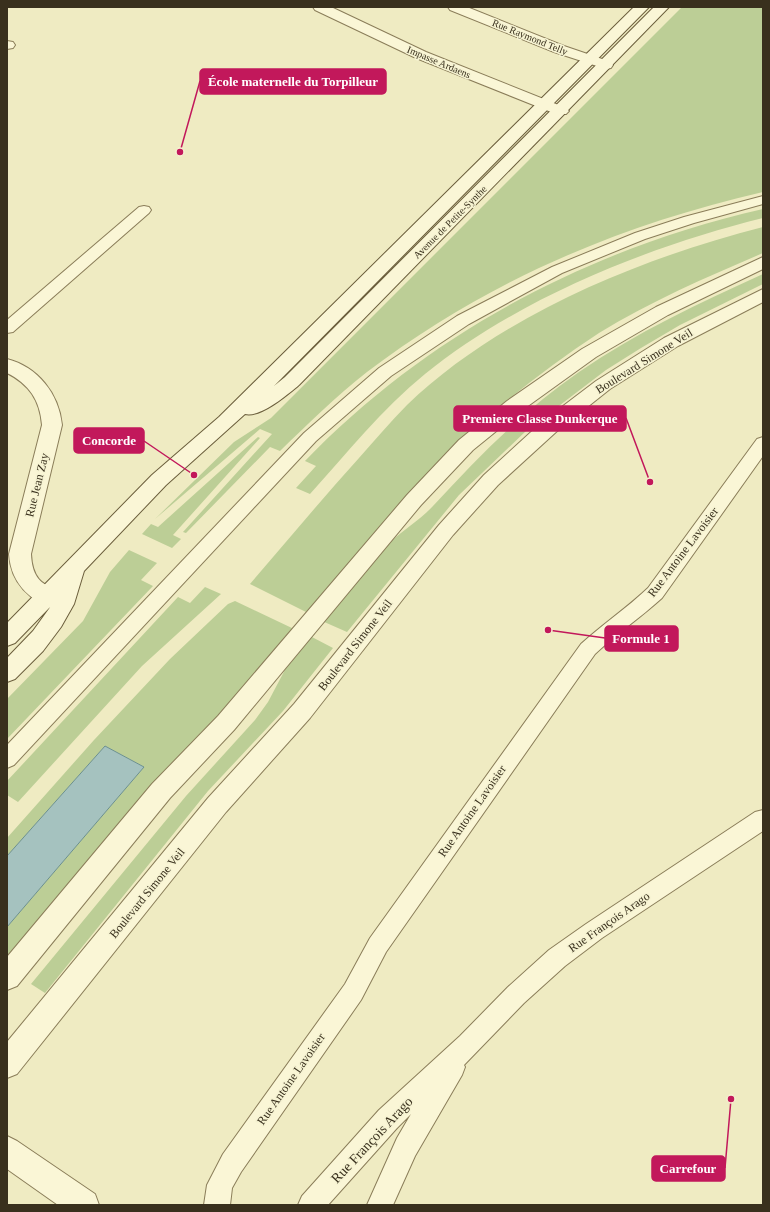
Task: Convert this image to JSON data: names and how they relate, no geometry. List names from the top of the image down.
{
  "streets": {
    "street": [
      "Rue Raymond Telly",
      "Impasse Ardaens",
      "Avenue de Petite-Synthe",
      "Boulevard Simone Veil",
      "Rue Jean Zay"
    ],
    "lane": ["Rue Antoine Lavoisier", "Rue François Arago"]
  },
  "crossings": [
    ["Rue Raymond Telly", "Avenue de Petite-Synthe"],
    ["Impasse Ardaens", "Avenue de Petite-Synthe"],
    ["Avenue de Petite-Synthe", "Rue Jean Zay"]
  ],
  "places": [
    "École maternelle du Torpilleur",
    "Concorde",
    "Premiere Classe Dunkerque",
    "Formule 1",
    "Carrefour"
  ]
}
